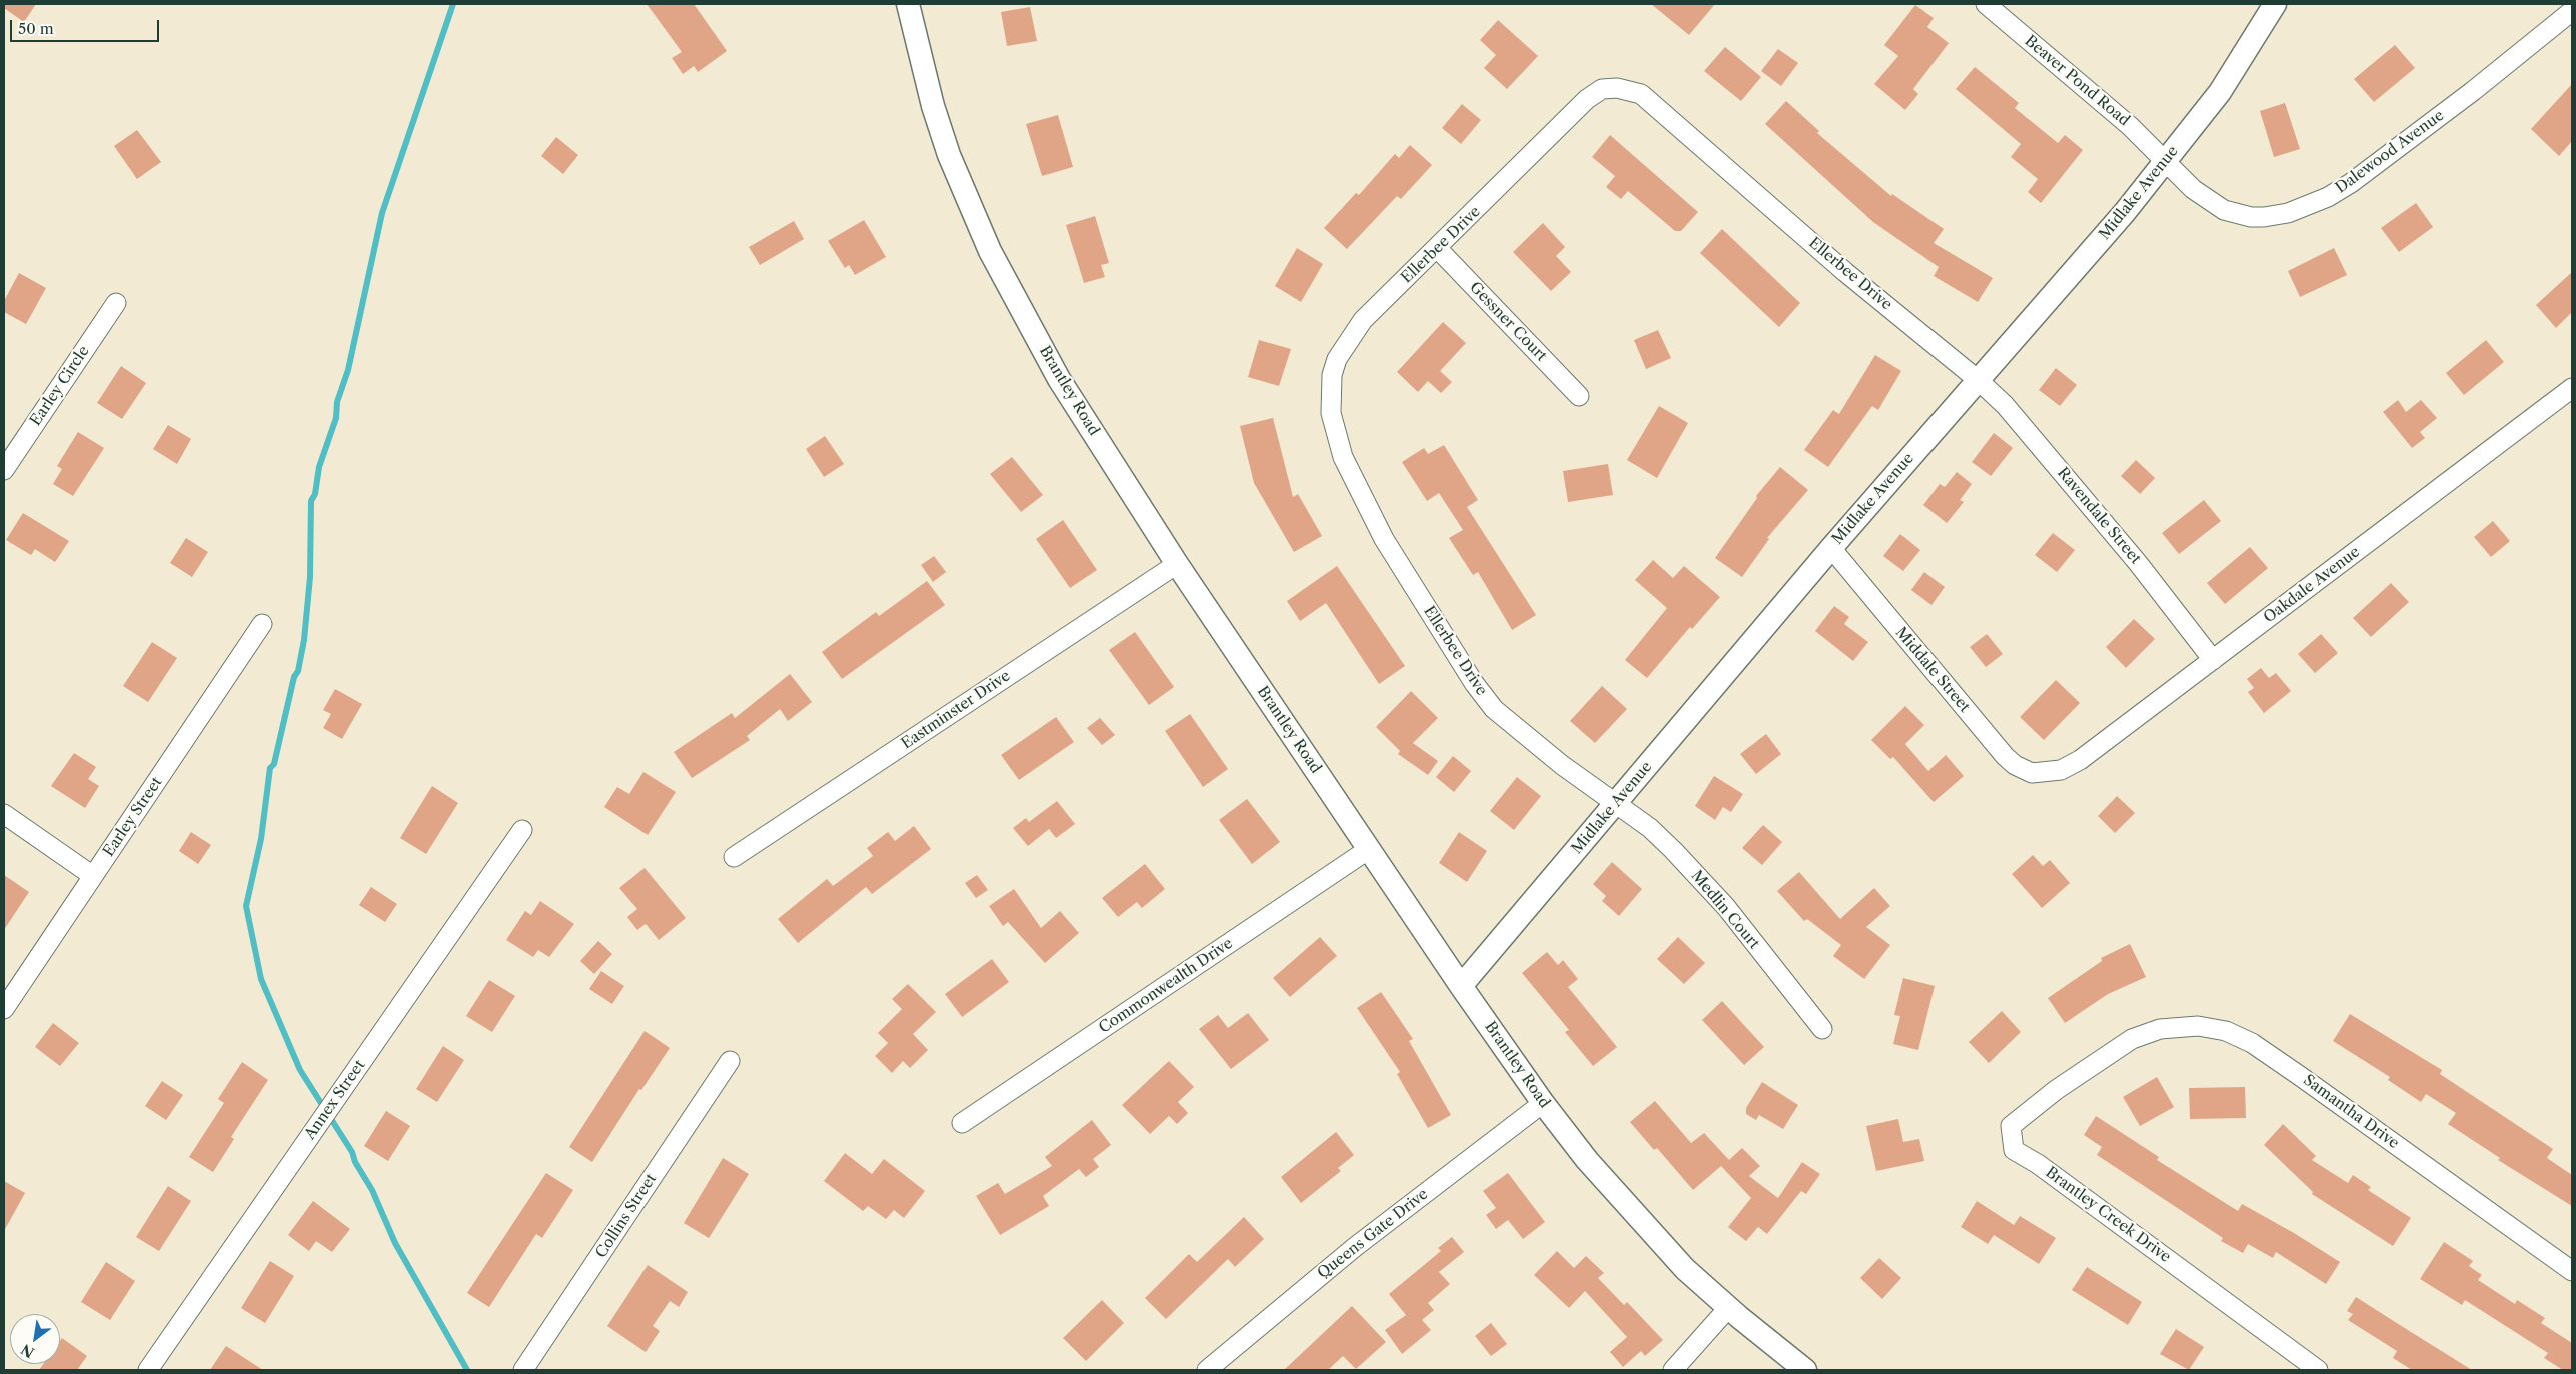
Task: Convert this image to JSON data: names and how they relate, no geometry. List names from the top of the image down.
{
  "streets": {
    "street": [
      "Beaver Pond Road",
      "Dalewood Avenue",
      "Midlake Avenue",
      "Ellerbee Drive",
      "Gessner Court",
      "Earley Circle",
      "Brantley Road",
      "Ravendale Street",
      "Oakdale Avenue",
      "Middale Street",
      "Eastminster Drive",
      "Earley Street",
      "Medlin Court",
      "Commonwealth Drive",
      "Annex Street",
      "Samantha Drive",
      "Brantley Creek Drive",
      "Collins Street",
      "Queens Gate Drive"
    ]
  },
  "crossings": [
    ["Beaver Pond Road", "Dalewood Avenue"],
    ["Beaver Pond Road", "Midlake Avenue"],
    ["Dalewood Avenue", "Midlake Avenue"],
    ["Midlake Avenue", "Ellerbee Drive"],
    ["Midlake Avenue", "Brantley Road"],
    ["Midlake Avenue", "Ravendale Street"],
    ["Midlake Avenue", "Middale Street"],
    ["Midlake Avenue", "Medlin Court"],
    ["Ellerbee Drive", "Gessner Court"],
    ["Ellerbee Drive", "Ravendale Street"],
    ["Ellerbee Drive", "Medlin Court"],
    ["Brantley Road", "Eastminster Drive"],
    ["Brantley Road", "Commonwealth Drive"],
    ["Brantley Road", "Queens Gate Drive"],
    ["Ravendale Street", "Oakdale Avenue"],
    ["Oakdale Avenue", "Middale Street"],
    ["Samantha Drive", "Brantley Creek Drive"]
  ],
  "scale_bar": "50 m",
  "north": "bottom left"
}
